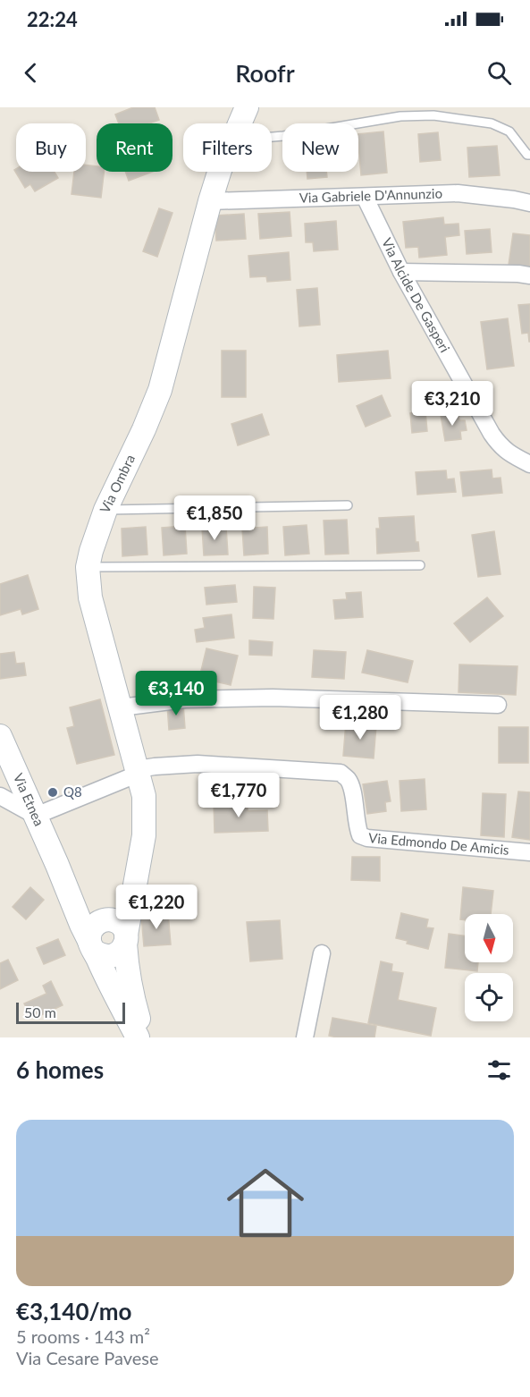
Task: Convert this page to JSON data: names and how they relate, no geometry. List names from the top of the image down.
{
  "streets": {
    "main road": ["Via Ombra", "Via Etnea"],
    "street": ["Via Gabriele D'Annunzio", "Via Alcide De Gasperi", "Via Edmondo De Amicis"]
  },
  "crossings": [
    ["Via Gabriele D'Annunzio", "Via Alcide De Gasperi"],
    ["Via Gabriele D'Annunzio", "Via Ombra"],
    ["Via Ombra", "Via Edmondo De Amicis"]
  ],
  "places": ["Q8"],
  "scale_bar": "50 m",
  "north": "bottom",
  "page": {
    "status": "22:24",
    "header": "Roofr",
    "chip": [
      "Buy",
      "Rent",
      "Filters",
      "New"
    ],
    "price": [
      "€3,210",
      "€1,850",
      "€3,140",
      "€1,280",
      "€1,770",
      "€1,220"
    ],
    "scale": "50 m",
    "heading": "6 homes",
    "list": [
      {
        "name": "€3,140/mo",
        "note": "5 rooms · 143 m² · Via Cesare Pavese"
      }
    ]
  }
}
